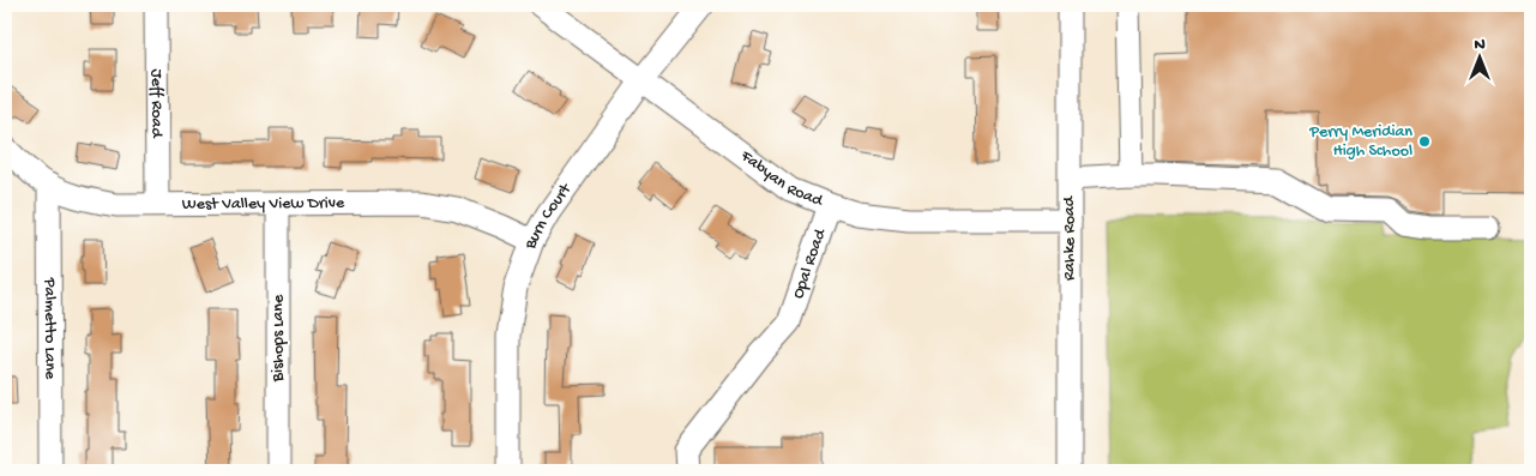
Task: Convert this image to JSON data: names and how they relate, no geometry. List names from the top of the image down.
{
  "streets": {
    "street": [
      "Jeff Road",
      "Fabyan Road",
      "West Valley View Drive",
      "Burn Court",
      "Rahke Road",
      "Opal Road",
      "Palmetto Lane",
      "Bishops Lane"
    ]
  },
  "crossings": [
    ["Jeff Road", "West Valley View Drive"],
    ["Fabyan Road", "Burn Court"],
    ["Fabyan Road", "Rahke Road"],
    ["Fabyan Road", "Opal Road"],
    ["West Valley View Drive", "Burn Court"],
    ["West Valley View Drive", "Palmetto Lane"],
    ["West Valley View Drive", "Bishops Lane"]
  ],
  "places": ["Perry Meridian High School"],
  "north": "top"
}
